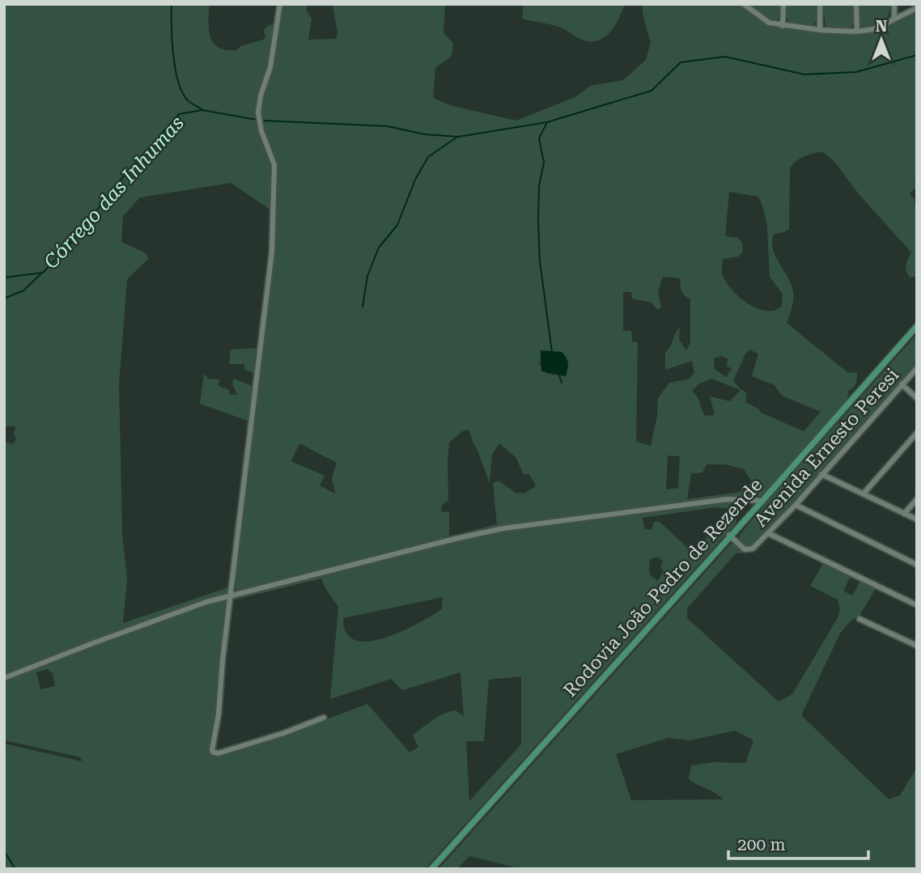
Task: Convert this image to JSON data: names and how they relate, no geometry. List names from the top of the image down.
{
  "streets": {
    "main road": ["Rodovia João Pedro de Rezende"],
    "street": ["Avenida Ernesto Peresi"]
  },
  "crossings": [
    ["Avenida Ernesto Peresi", "Rodovia João Pedro de Rezende"]
  ],
  "water": ["Córrego das Inhumas"],
  "scale_bar": "200 m",
  "north": "top"
}
